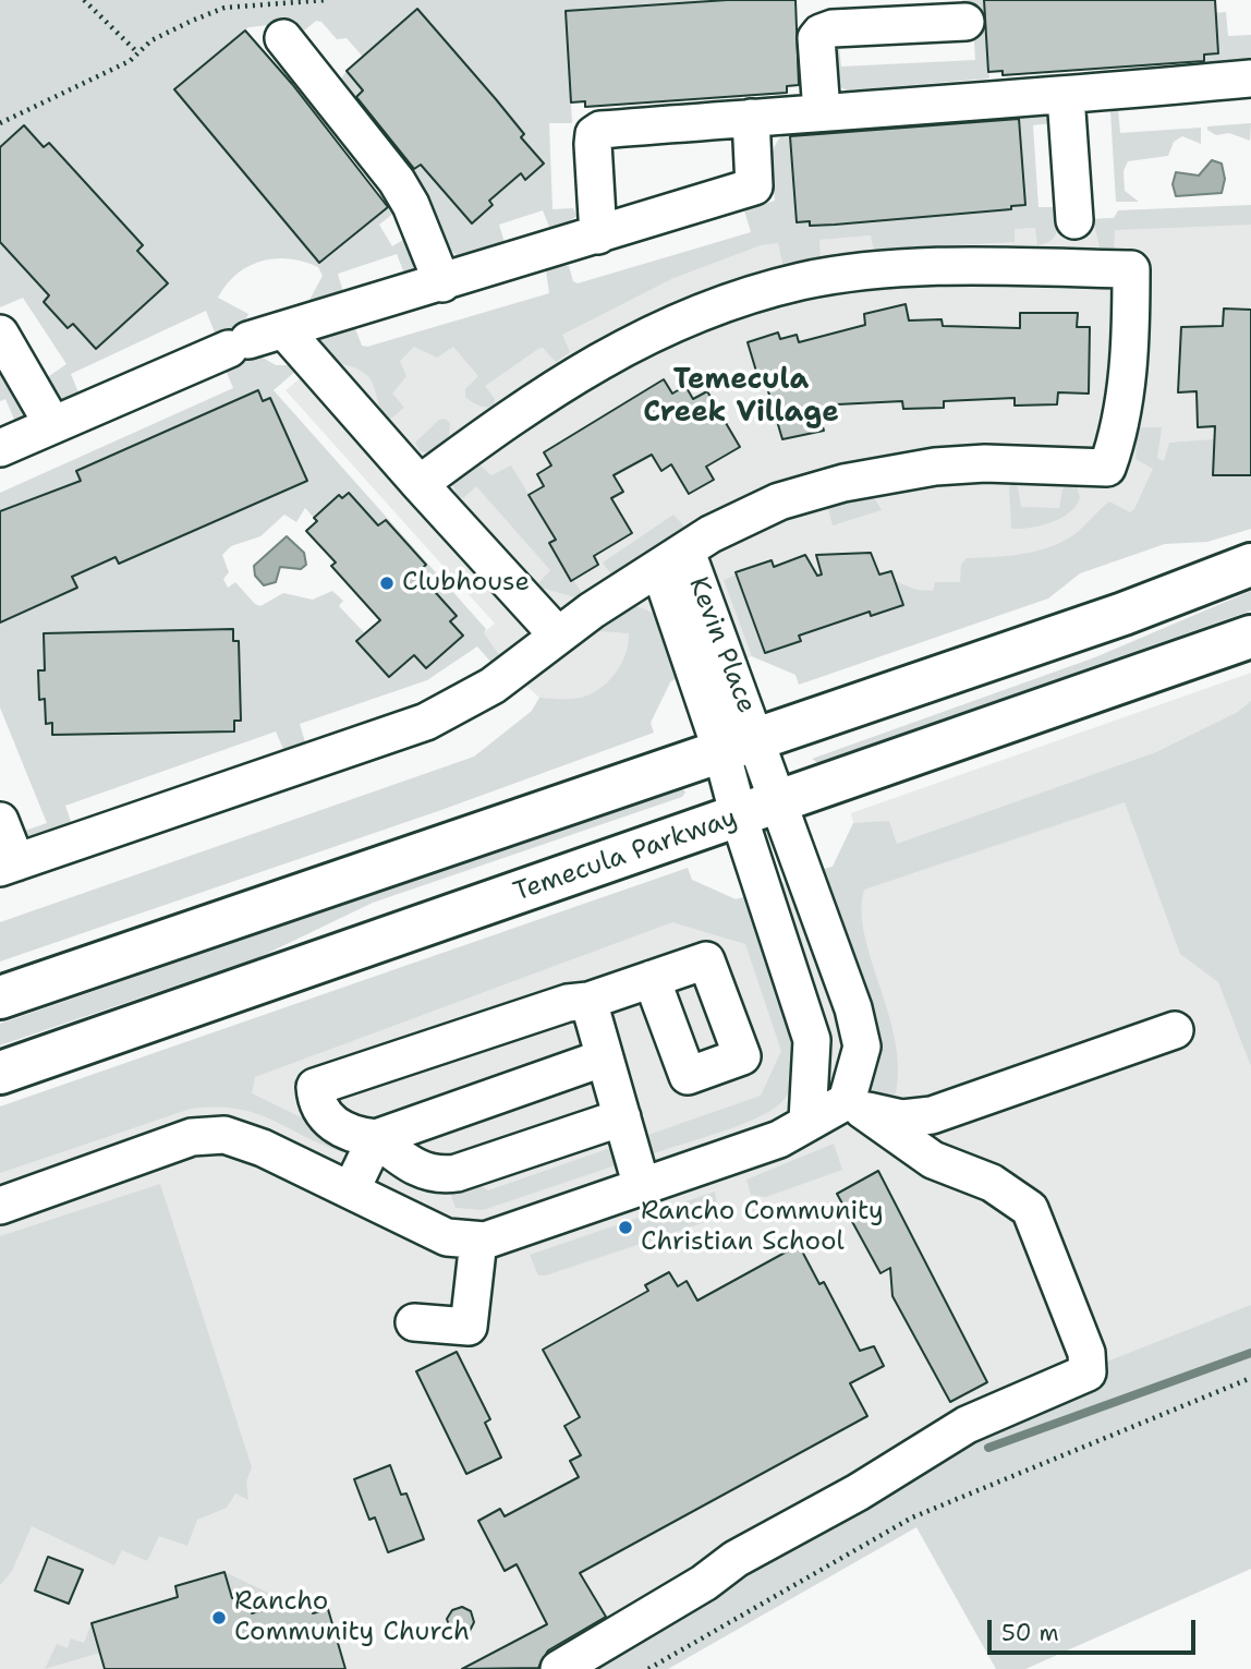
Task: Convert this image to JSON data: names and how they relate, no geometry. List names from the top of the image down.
{
  "streets": {
    "main road": ["Temecula Parkway"],
    "street": ["Kevin Place"]
  },
  "districts": ["Temecula Creek Village"],
  "places": ["Clubhouse", "Rancho Community Christian School", "Rancho Community Church"],
  "scale_bar": "50 m"
}
